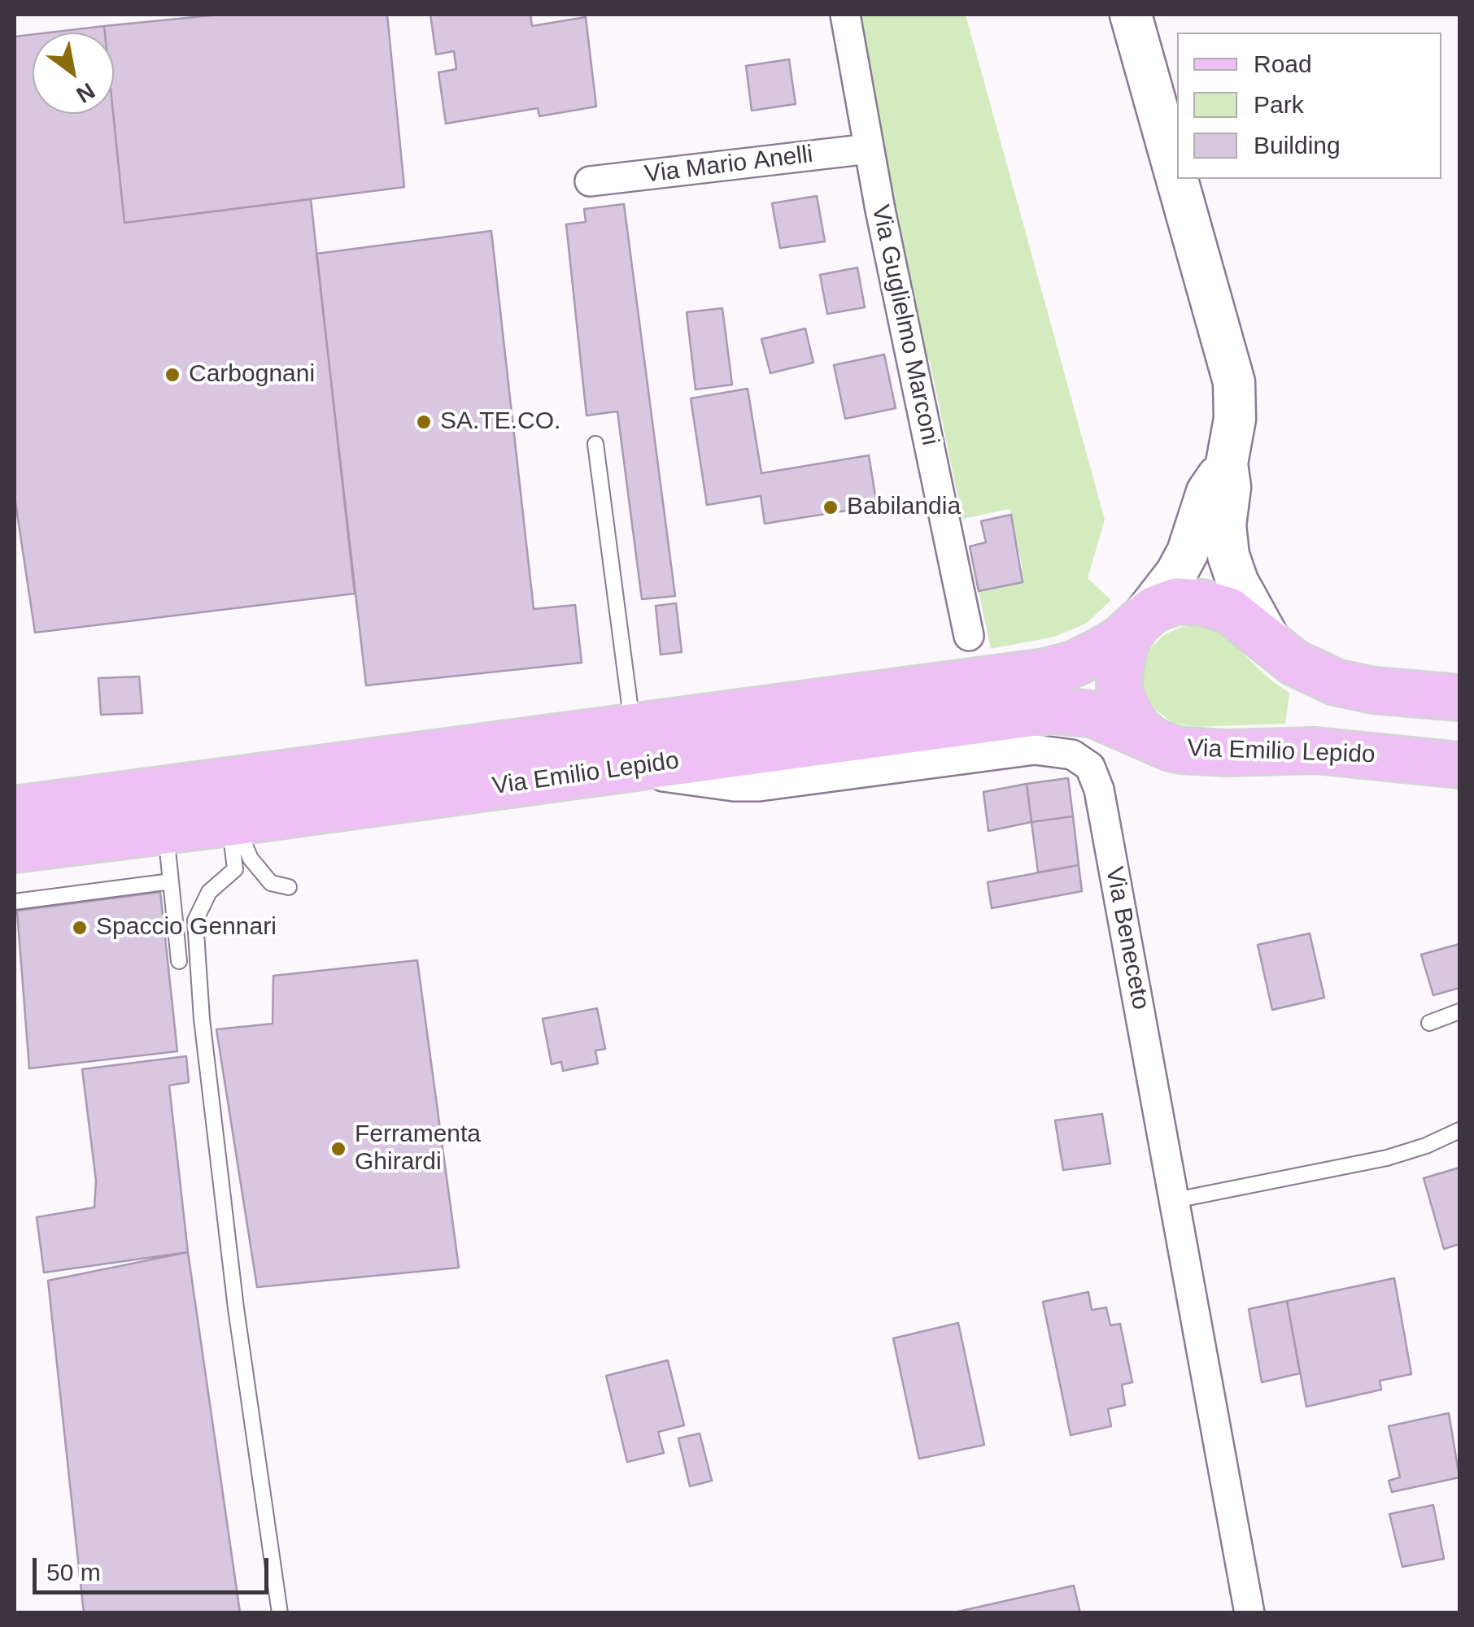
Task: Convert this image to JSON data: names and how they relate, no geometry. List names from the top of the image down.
{
  "streets": {
    "main road": ["Via Emilio Lepido"],
    "street": ["Via Mario Anelli", "Via Guglielmo Marconi", "Via Beneceto"]
  },
  "crossings": [
    ["Via Mario Anelli", "Via Guglielmo Marconi"],
    ["Via Emilio Lepido", "Via Beneceto"]
  ],
  "places": [
    "Carbognani",
    "SA.TE.CO.",
    "Babilandia",
    "Spaccio Gennari",
    "Ferramenta Ghirardi"
  ],
  "legend": ["Road", "Park", "Building"],
  "scale_bar": "50 m",
  "north": "bottom right"
}
